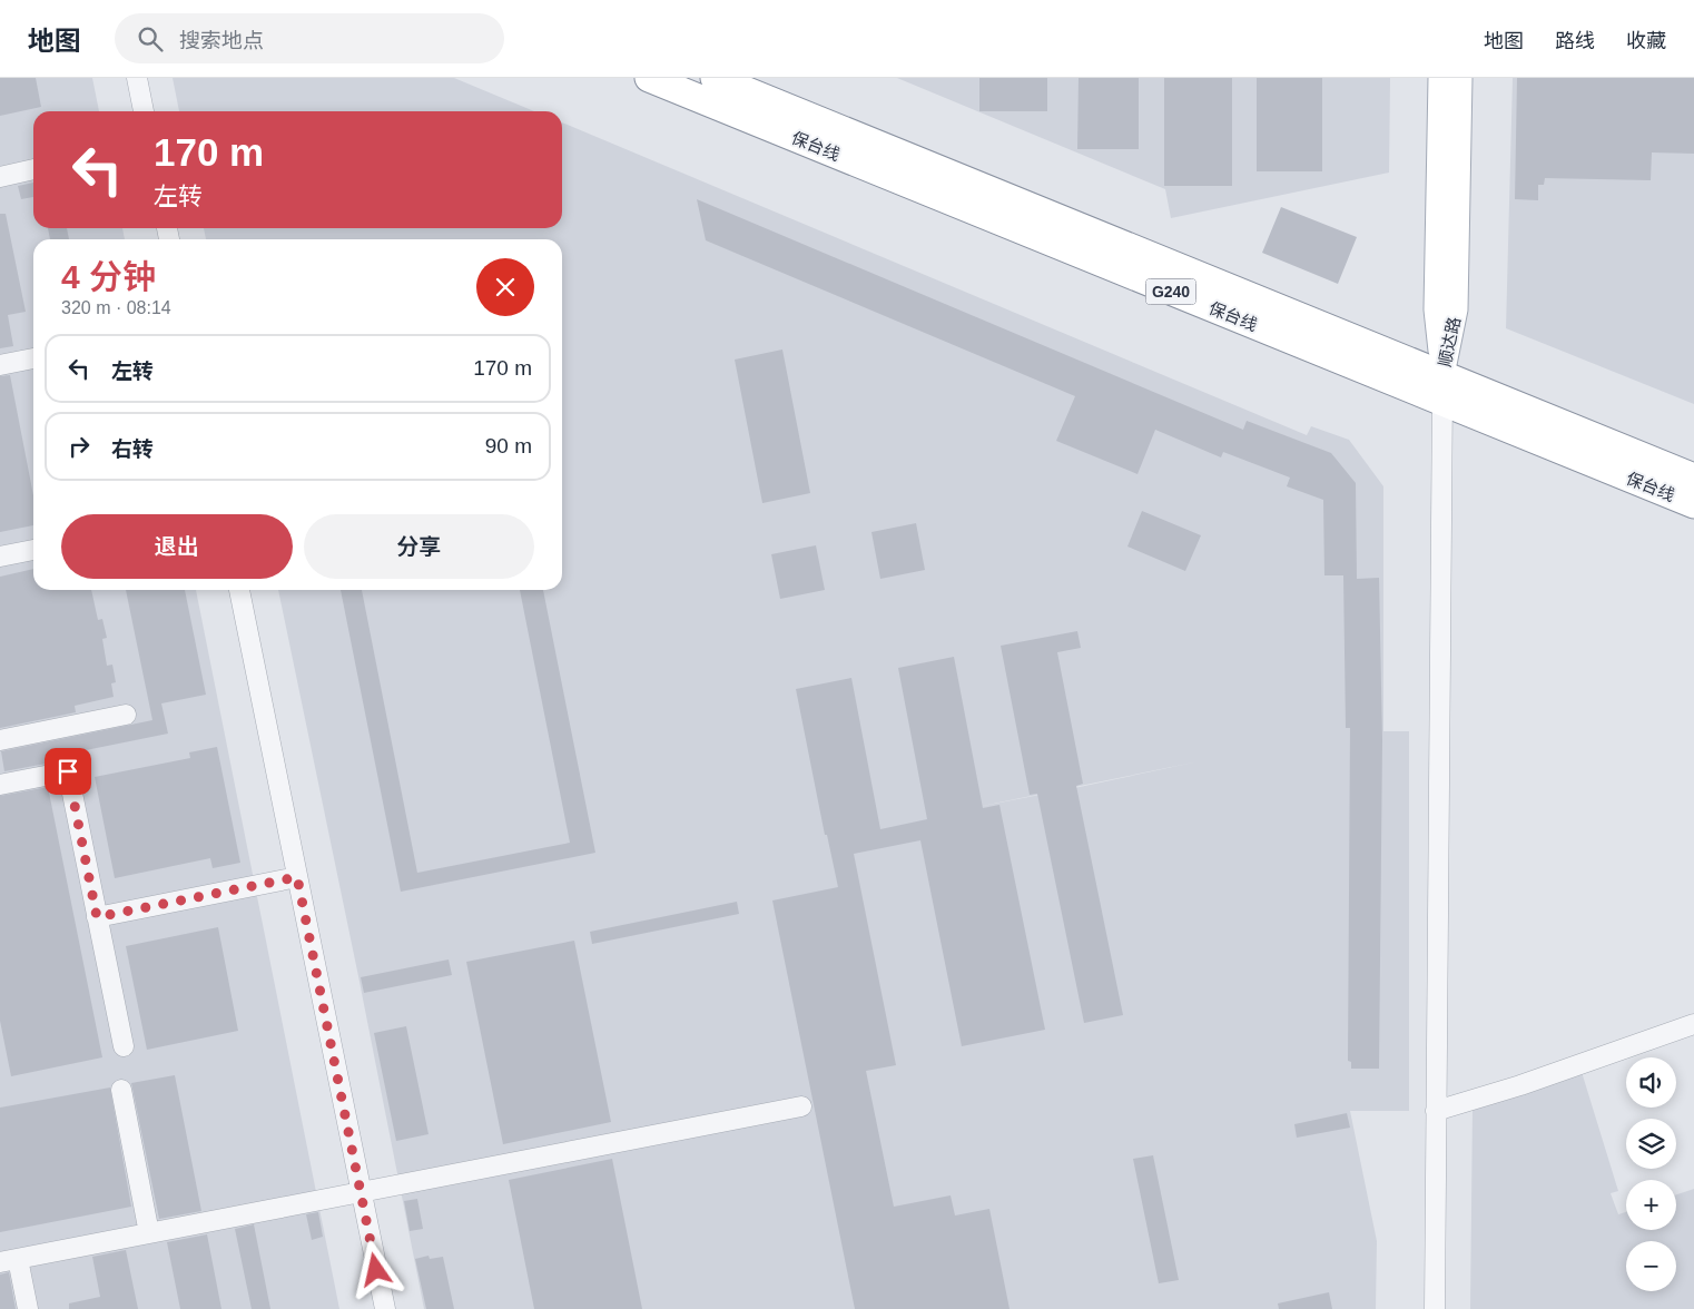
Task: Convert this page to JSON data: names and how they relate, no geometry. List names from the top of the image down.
{
  "streets": {
    "highway": ["保台线", "G240"],
    "main road": ["顺达路"]
  },
  "crossings": [
    ["保台线", "顺达路"]
  ],
  "page": {
    "header": "地图",
    "search": "搜索地点",
    "nav": ["地图", "路线", "收藏"],
    "turn": ["170 m", "左转"],
    "heading": ["4 分钟", "320 m · 08:14"],
    "list": [
      {
        "name": "左转",
        "value": "170 m"
      },
      {
        "name": "右转",
        "value": "90 m"
      }
    ],
    "buttons": ["退出", "分享"],
    "map_buttons": ["+", "−"]
  }
}
